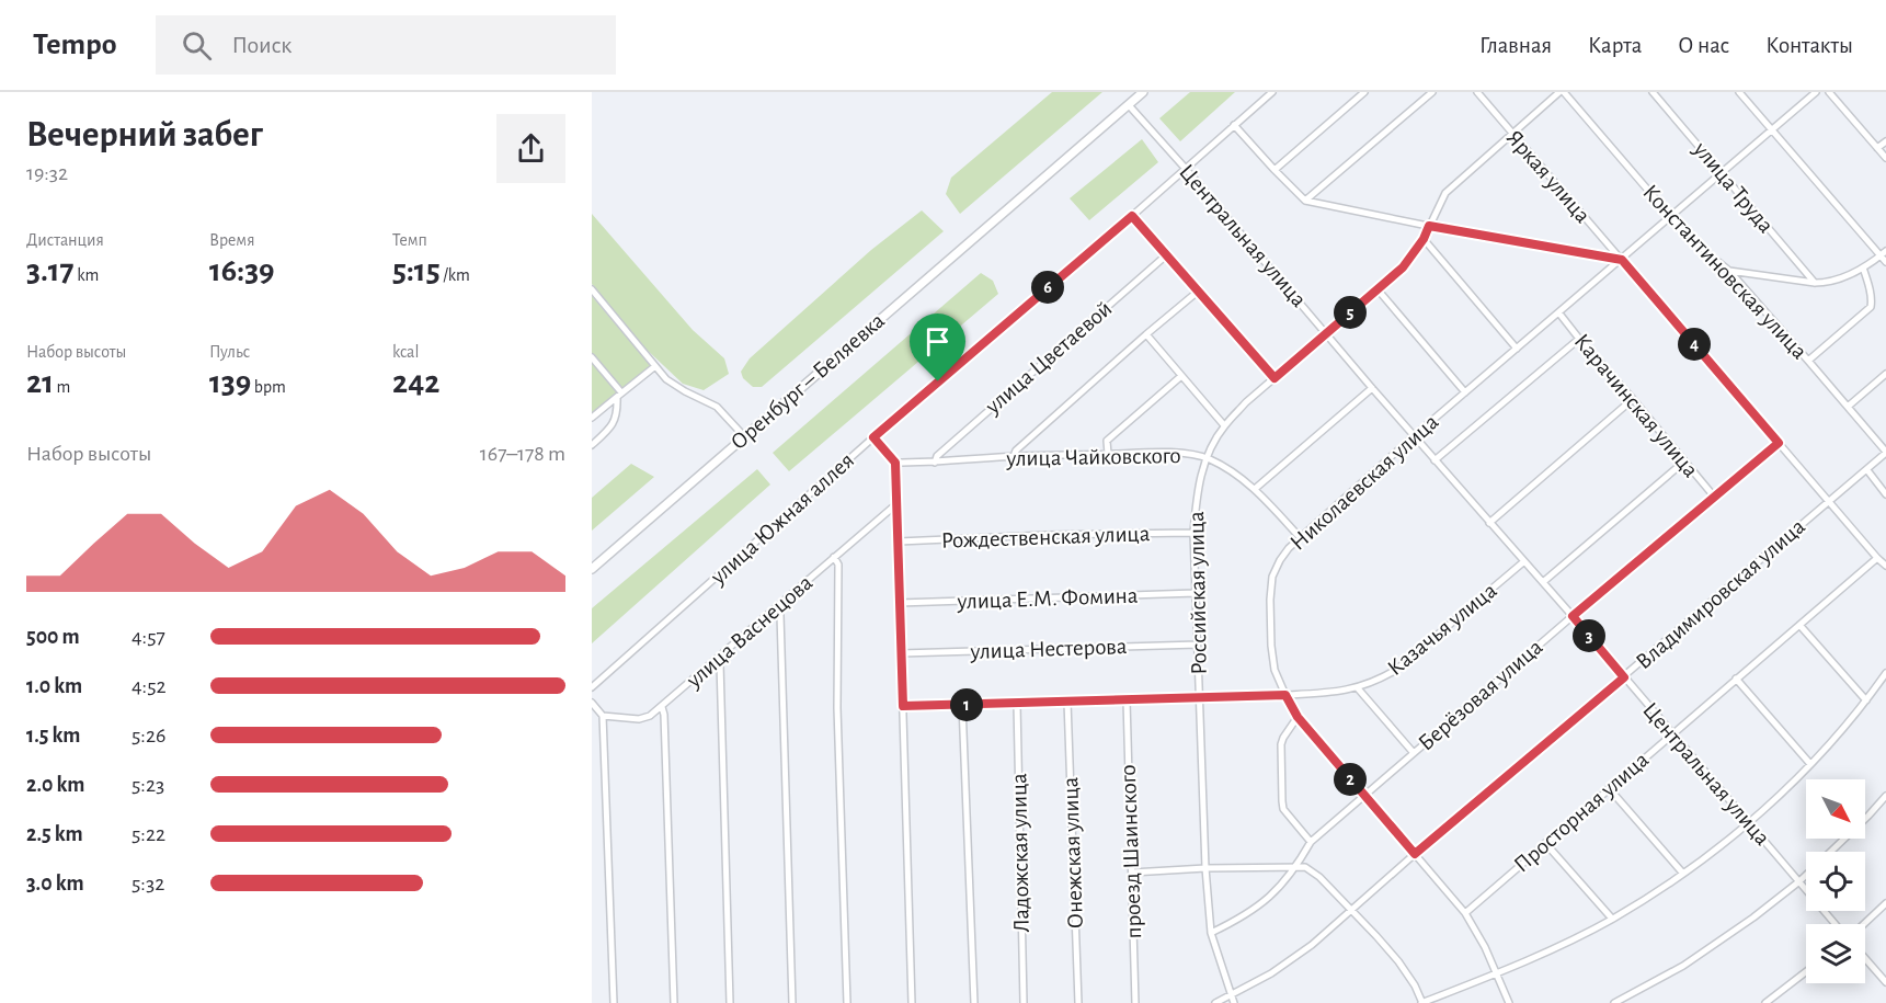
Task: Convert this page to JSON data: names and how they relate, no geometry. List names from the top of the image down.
{
  "streets": {
    "main road": ["Оренбург – Беляевка"],
    "street": [
      "Яркая улица",
      "улица Труда",
      "Центральная улица",
      "Константиновская улица",
      "улица Цветаевой",
      "Карачинская улица",
      "улица Чайковского",
      "Николаевская улица",
      "улица Южная аллея",
      "Рождественская улица",
      "Российская улица",
      "Владимировская улица",
      "улица Е.М. Фомина",
      "Казачья улица",
      "улица Васнецова",
      "улица Нестерова",
      "Берёзовая улица",
      "Просторная улица",
      "проезд Шаинского",
      "Ладожская улица",
      "Онежская улица"
    ]
  },
  "crossings": [
    ["Яркая улица", "Николаевская улица"],
    ["Яркая улица", "Российская улица"],
    ["Яркая улица", "Владимировская улица"],
    ["Яркая улица", "Берёзовая улица"],
    ["Яркая улица", "Просторная улица"],
    ["улица Труда", "Николаевская улица"],
    ["Центральная улица", "Оренбург – Беляевка"],
    ["Центральная улица", "Николаевская улица"],
    ["Центральная улица", "улица Южная аллея"],
    ["Центральная улица", "Российская улица"],
    ["Центральная улица", "Владимировская улица"],
    ["Центральная улица", "Казачья улица"],
    ["Центральная улица", "Берёзовая улица"],
    ["Центральная улица", "Просторная улица"],
    ["Константиновская улица", "Николаевская улица"],
    ["Константиновская улица", "Российская улица"],
    ["Константиновская улица", "Владимировская улица"],
    ["улица Цветаевой", "улица Чайковского"],
    ["Карачинская улица", "Николаевская улица"],
    ["Карачинская улица", "Берёзовая улица"],
    ["улица Чайковского", "Николаевская улица"],
    ["улица Чайковского", "Российская улица"],
    ["Николаевская улица", "Владимировская улица"],
    ["Николаевская улица", "Казачья улица"],
    ["Николаевская улица", "Берёзовая улица"],
    ["Николаевская улица", "Просторная улица"],
    ["Рождественская улица", "Российская улица"],
    ["Российская улица", "Владимировская улица"],
    ["Российская улица", "улица Е.М. Фомина"],
    ["Российская улица", "Казачья улица"],
    ["Российская улица", "улица Нестерова"]
  ],
  "north": "bottom right",
  "page": {
    "header": "Tempo",
    "search": "Поиск",
    "nav": [
      "Главная",
      "Карта",
      "О нас",
      "Контакты"
    ],
    "heading": ["Вечерний забег", "19:32"],
    "stats": [
      ["Дистанция", "3.17 km"],
      ["Время", "16:39"],
      ["Темп", "5:15 /km"],
      ["Набор высоты", "21 m"],
      ["Пульс", "139 bpm"],
      ["kcal", "242"]
    ],
    "pins": [
      "6",
      "5",
      "4",
      "3",
      "1",
      "2"
    ],
    "chart": ["Набор высоты", "167–178 m"],
    "list": [
      {
        "name": "500 m",
        "note": "4:57"
      },
      {
        "name": "1.0 km",
        "note": "4:52"
      },
      {
        "name": "1.5 km",
        "note": "5:26"
      },
      {
        "name": "2.0 km",
        "note": "5:23"
      },
      {
        "name": "2.5 km",
        "note": "5:22"
      },
      {
        "name": "3.0 km",
        "note": "5:32"
      }
    ]
  }
}
